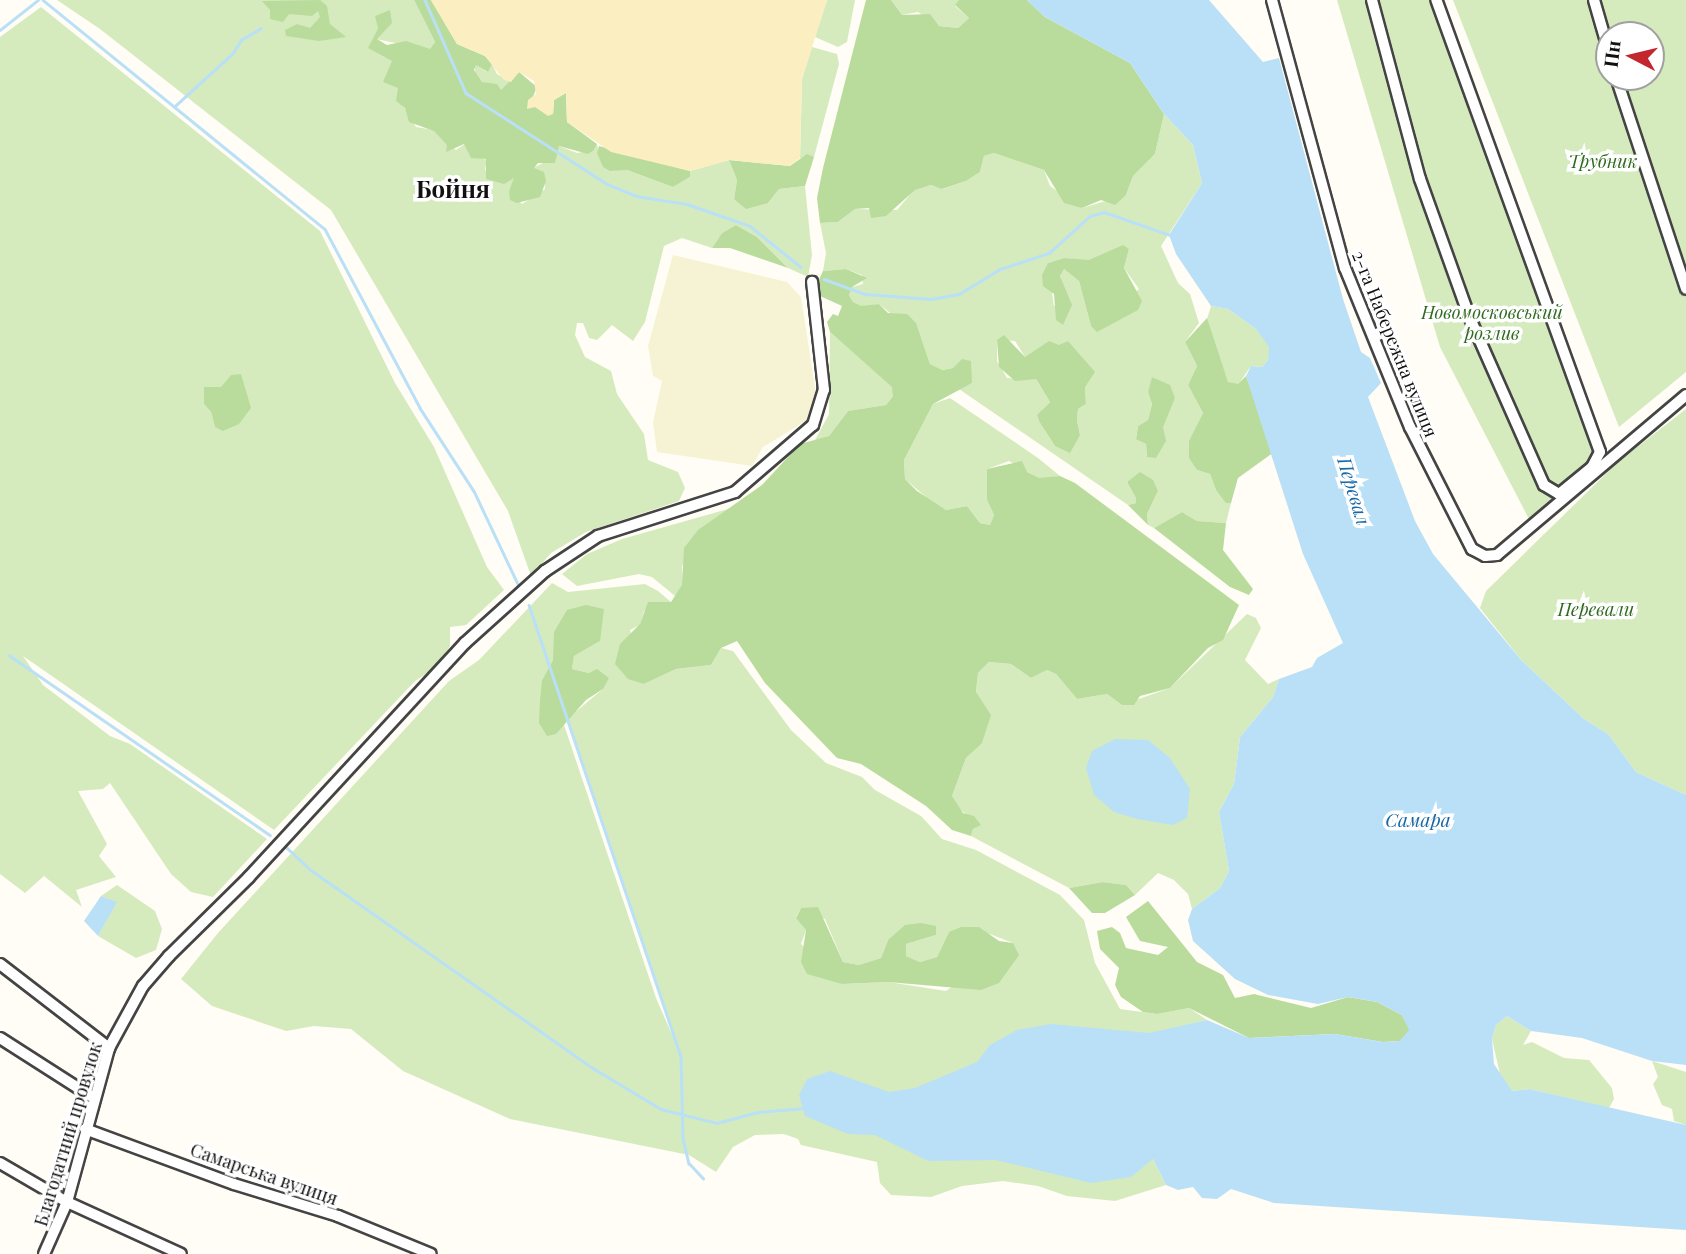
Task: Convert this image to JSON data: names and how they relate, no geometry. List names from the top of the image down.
{
  "streets": {
    "street": ["2-га Набережна вулиця", "Благодатний провулок", "Самарська вулиця"]
  },
  "crossings": [
    ["Благодатний провулок", "Самарська вулиця"]
  ],
  "districts": ["Бойня"],
  "water": ["Перевал", "Самара"],
  "parks": ["Трубник", "Новомосковський розлив", "Перевали"],
  "north": "left"
}
